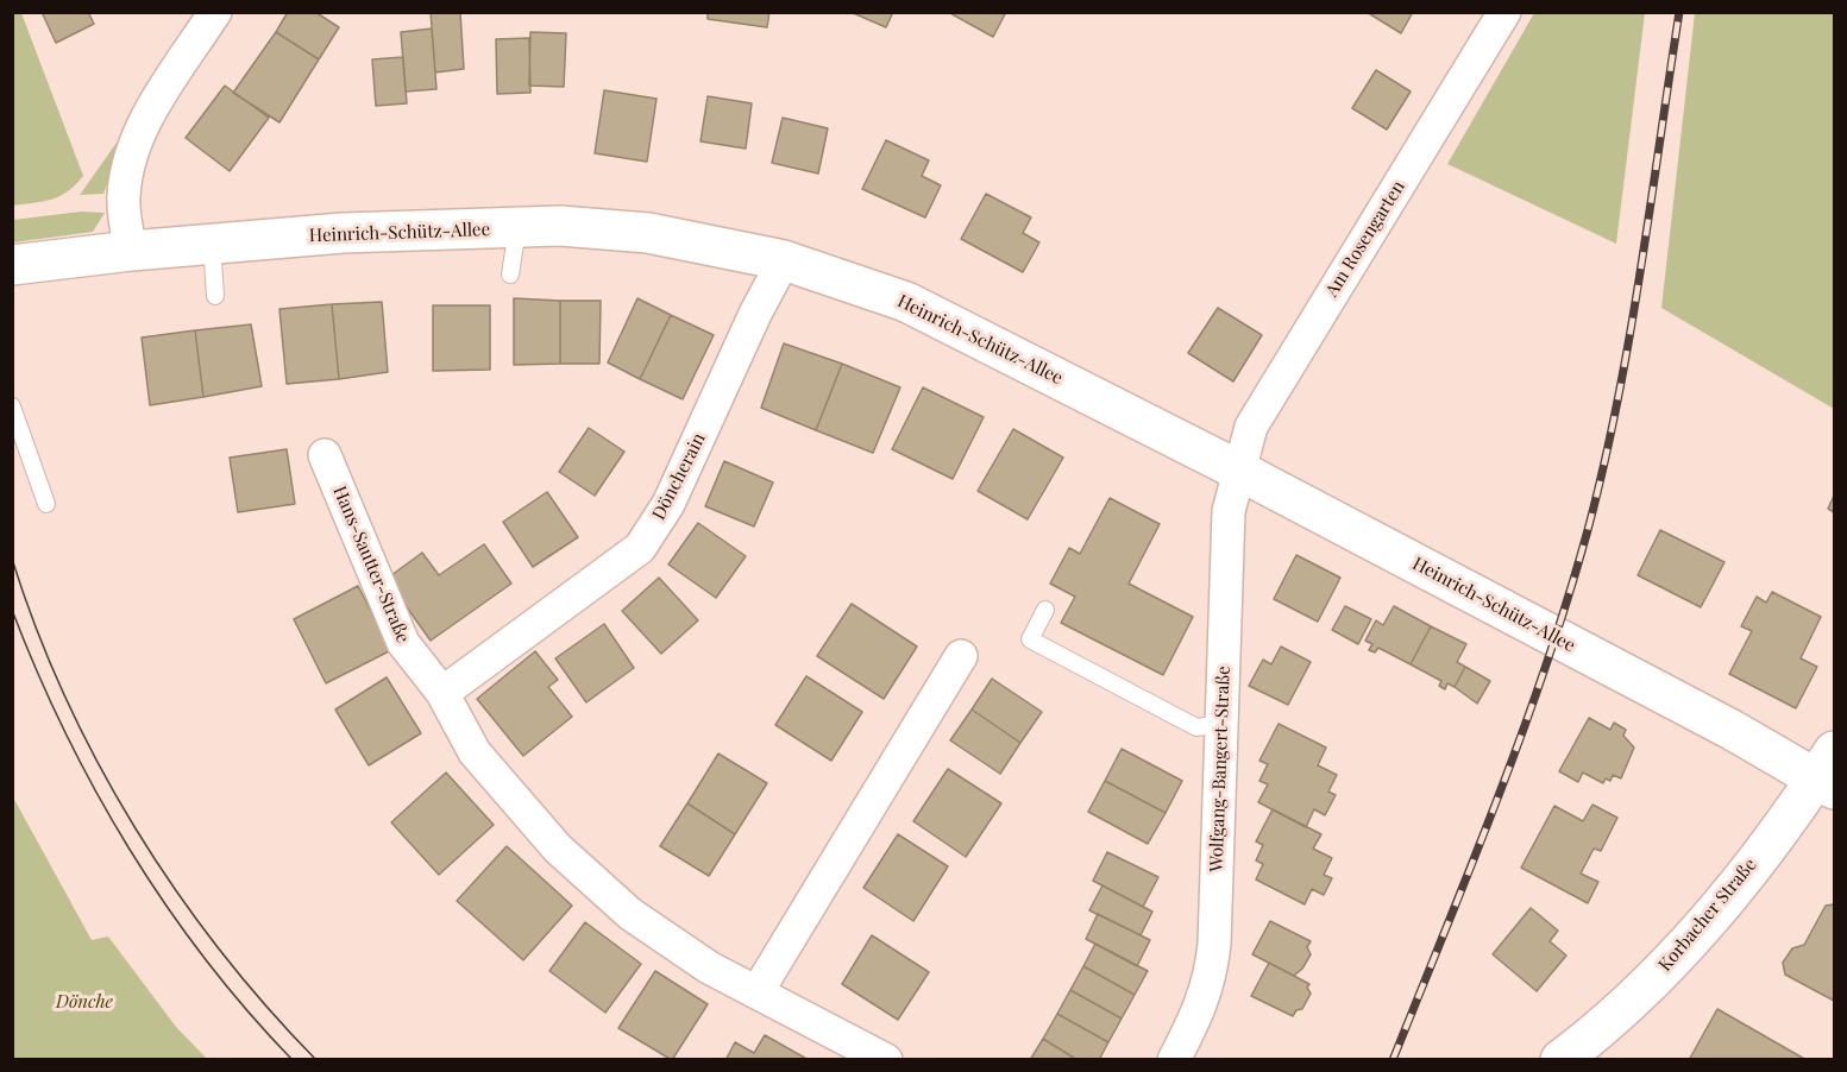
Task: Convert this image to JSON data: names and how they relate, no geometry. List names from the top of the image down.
{
  "streets": {
    "main road": ["Heinrich-Schütz-Allee", "Korbacher Straße"],
    "street": [
      "Am Rosengarten",
      "Döncherain",
      "Hans-Sautter-Straße",
      "Wolfgang-Bangert-Straße"
    ]
  },
  "crossings": [
    ["Heinrich-Schütz-Allee", "Am Rosengarten"],
    ["Heinrich-Schütz-Allee", "Döncherain"],
    ["Heinrich-Schütz-Allee", "Wolfgang-Bangert-Straße"],
    ["Heinrich-Schütz-Allee", "Korbacher Straße"],
    ["Am Rosengarten", "Wolfgang-Bangert-Straße"],
    ["Döncherain", "Hans-Sautter-Straße"]
  ],
  "parks": ["Dönche"]
}
